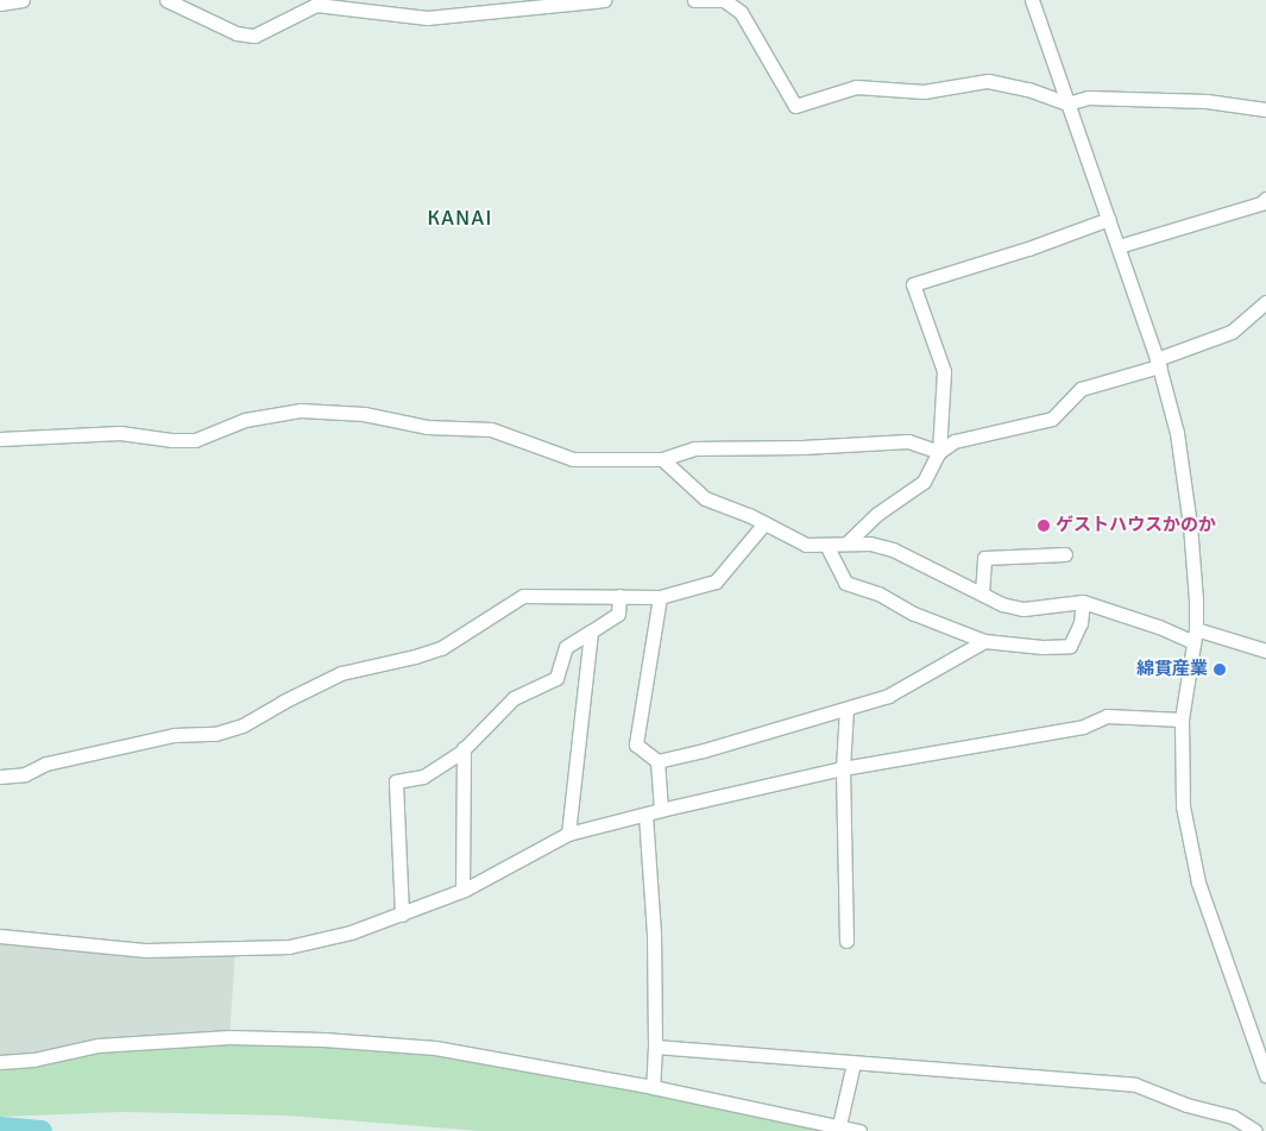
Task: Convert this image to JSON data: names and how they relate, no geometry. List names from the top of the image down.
{
  "districts": ["KANAI"],
  "places": ["ゲストハウスかのか", "綿貫産業"]
}
